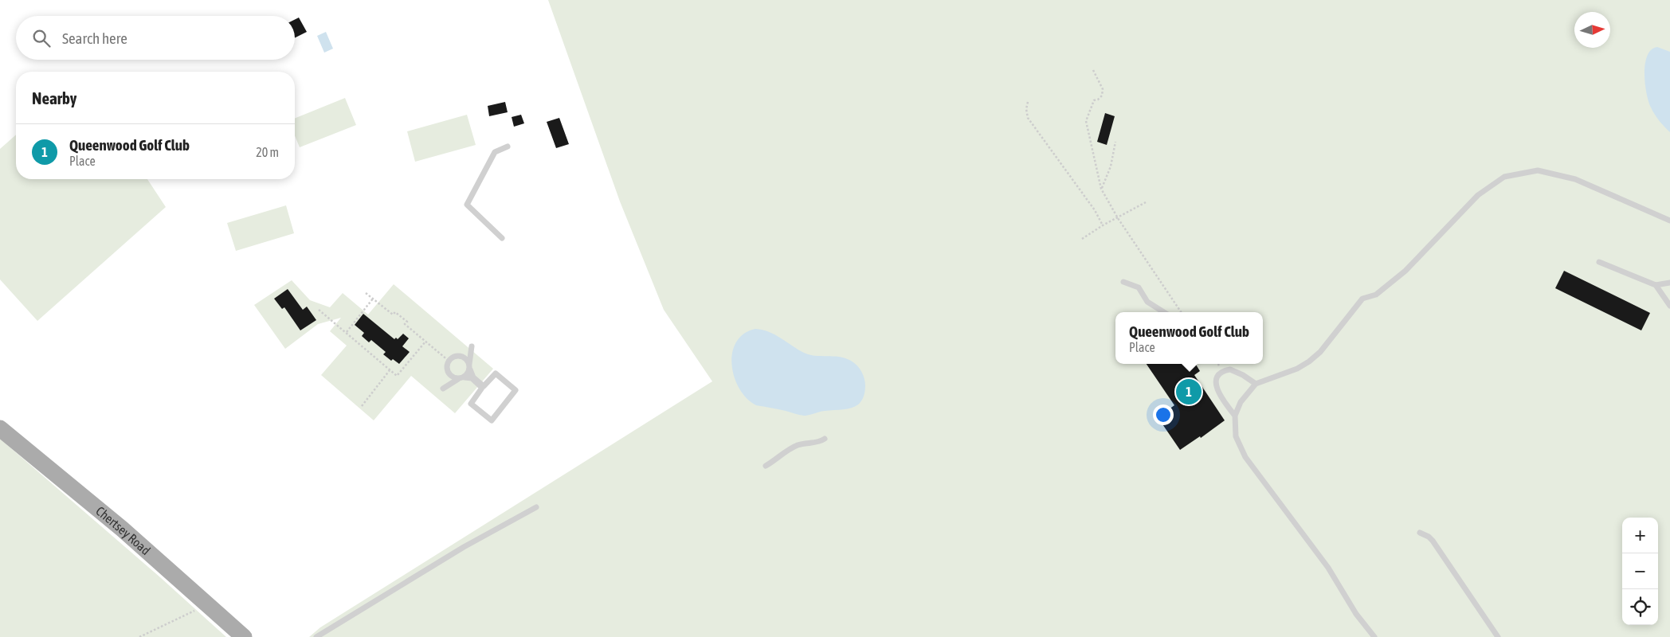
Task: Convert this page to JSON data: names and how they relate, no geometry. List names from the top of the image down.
{
  "streets": {
    "main road": ["Chertsey Road"]
  },
  "north": "right",
  "page": {
    "search": "Search here",
    "heading": "Nearby",
    "list": [
      {
        "mark": "1",
        "name": "Queenwood Golf Club",
        "note": "Place",
        "value": "20 m"
      }
    ],
    "popup": ["Queenwood Golf Club", "Place"],
    "pins": "1",
    "map_buttons": ["+", "−"]
  }
}
